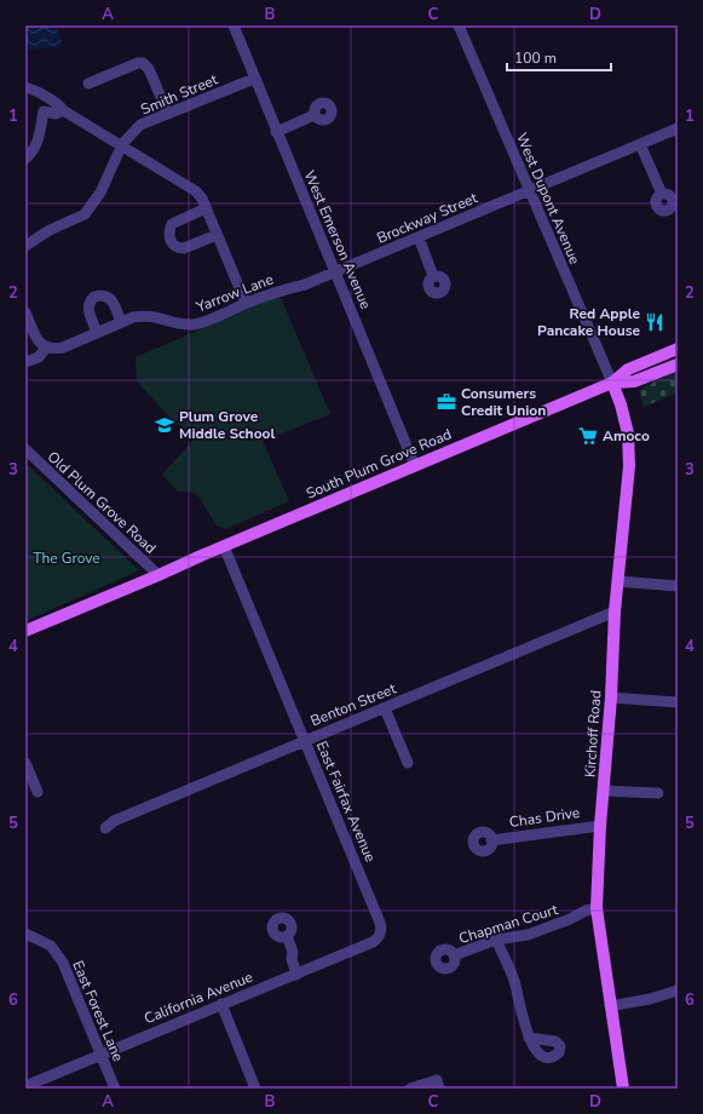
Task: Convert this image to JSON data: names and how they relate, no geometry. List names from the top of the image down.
{
  "streets": {
    "main road": ["South Plum Grove Road", "Kirchoff Road"],
    "street": [
      "Smith Street",
      "West Dupont Avenue",
      "Brockway Street",
      "West Emerson Avenue",
      "Yarrow Lane",
      "Old Plum Grove Road",
      "Benton Street",
      "East Fairfax Avenue",
      "Chas Drive",
      "Chapman Court",
      "California Avenue",
      "East Forest Lane"
    ]
  },
  "crossings": [
    ["Smith Street", "West Emerson Avenue"],
    ["West Dupont Avenue", "Brockway Street"],
    ["West Dupont Avenue", "South Plum Grove Road"],
    ["West Dupont Avenue", "Kirchoff Road"],
    ["Brockway Street", "West Emerson Avenue"],
    ["Brockway Street", "Yarrow Lane"],
    ["West Emerson Avenue", "Yarrow Lane"],
    ["West Emerson Avenue", "South Plum Grove Road"],
    ["South Plum Grove Road", "Old Plum Grove Road"],
    ["South Plum Grove Road", "Kirchoff Road"],
    ["South Plum Grove Road", "East Fairfax Avenue"],
    ["Benton Street", "Kirchoff Road"],
    ["Benton Street", "East Fairfax Avenue"],
    ["Kirchoff Road", "Chas Drive"],
    ["Kirchoff Road", "Chapman Court"],
    ["East Fairfax Avenue", "California Avenue"],
    ["California Avenue", "East Forest Lane"]
  ],
  "parks": ["The Grove"],
  "places": {
    "restaurant": ["Red Apple Pancake House"],
    "office": ["Consumers Credit Union"],
    "school or university": ["Plum Grove Middle School"],
    "supermarket": ["Amoco"]
  },
  "scale_bar": "100 m",
  "grid": {
    "columns": [
      "A",
      "B",
      "C",
      "D"
    ],
    "rows": [
      "1",
      "2",
      "3",
      "4",
      "5",
      "6"
    ]
  }
}
